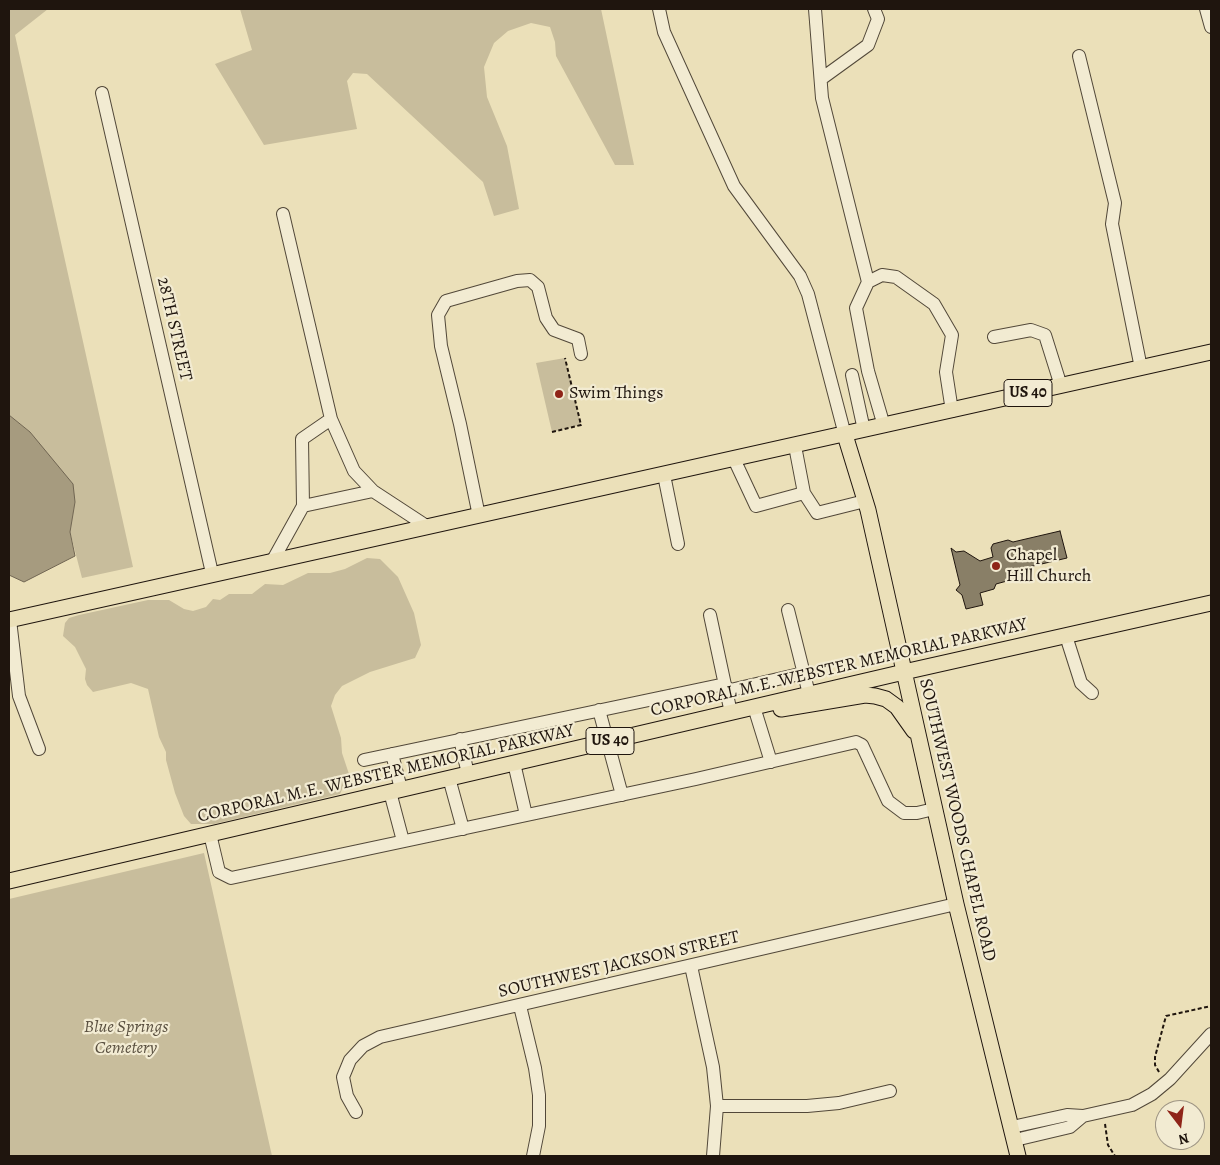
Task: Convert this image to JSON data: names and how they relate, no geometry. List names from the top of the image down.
{
  "streets": {
    "main road": ["US 40", "CORPORAL M.E. WEBSTER MEMORIAL PARKWAY", "SOUTHWEST WOODS CHAPEL ROAD"],
    "street": ["28TH STREET", "SOUTHWEST JACKSON STREET"]
  },
  "crossings": [
    ["28TH STREET", "US 40"],
    ["US 40", "SOUTHWEST WOODS CHAPEL ROAD"],
    ["CORPORAL M.E. WEBSTER MEMORIAL PARKWAY", "SOUTHWEST WOODS CHAPEL ROAD"],
    ["SOUTHWEST WOODS CHAPEL ROAD", "SOUTHWEST JACKSON STREET"]
  ],
  "parks": ["Blue Springs Cemetery"],
  "places": ["Swim Things", "Chapel Hill Church"],
  "north": "bottom"
}
